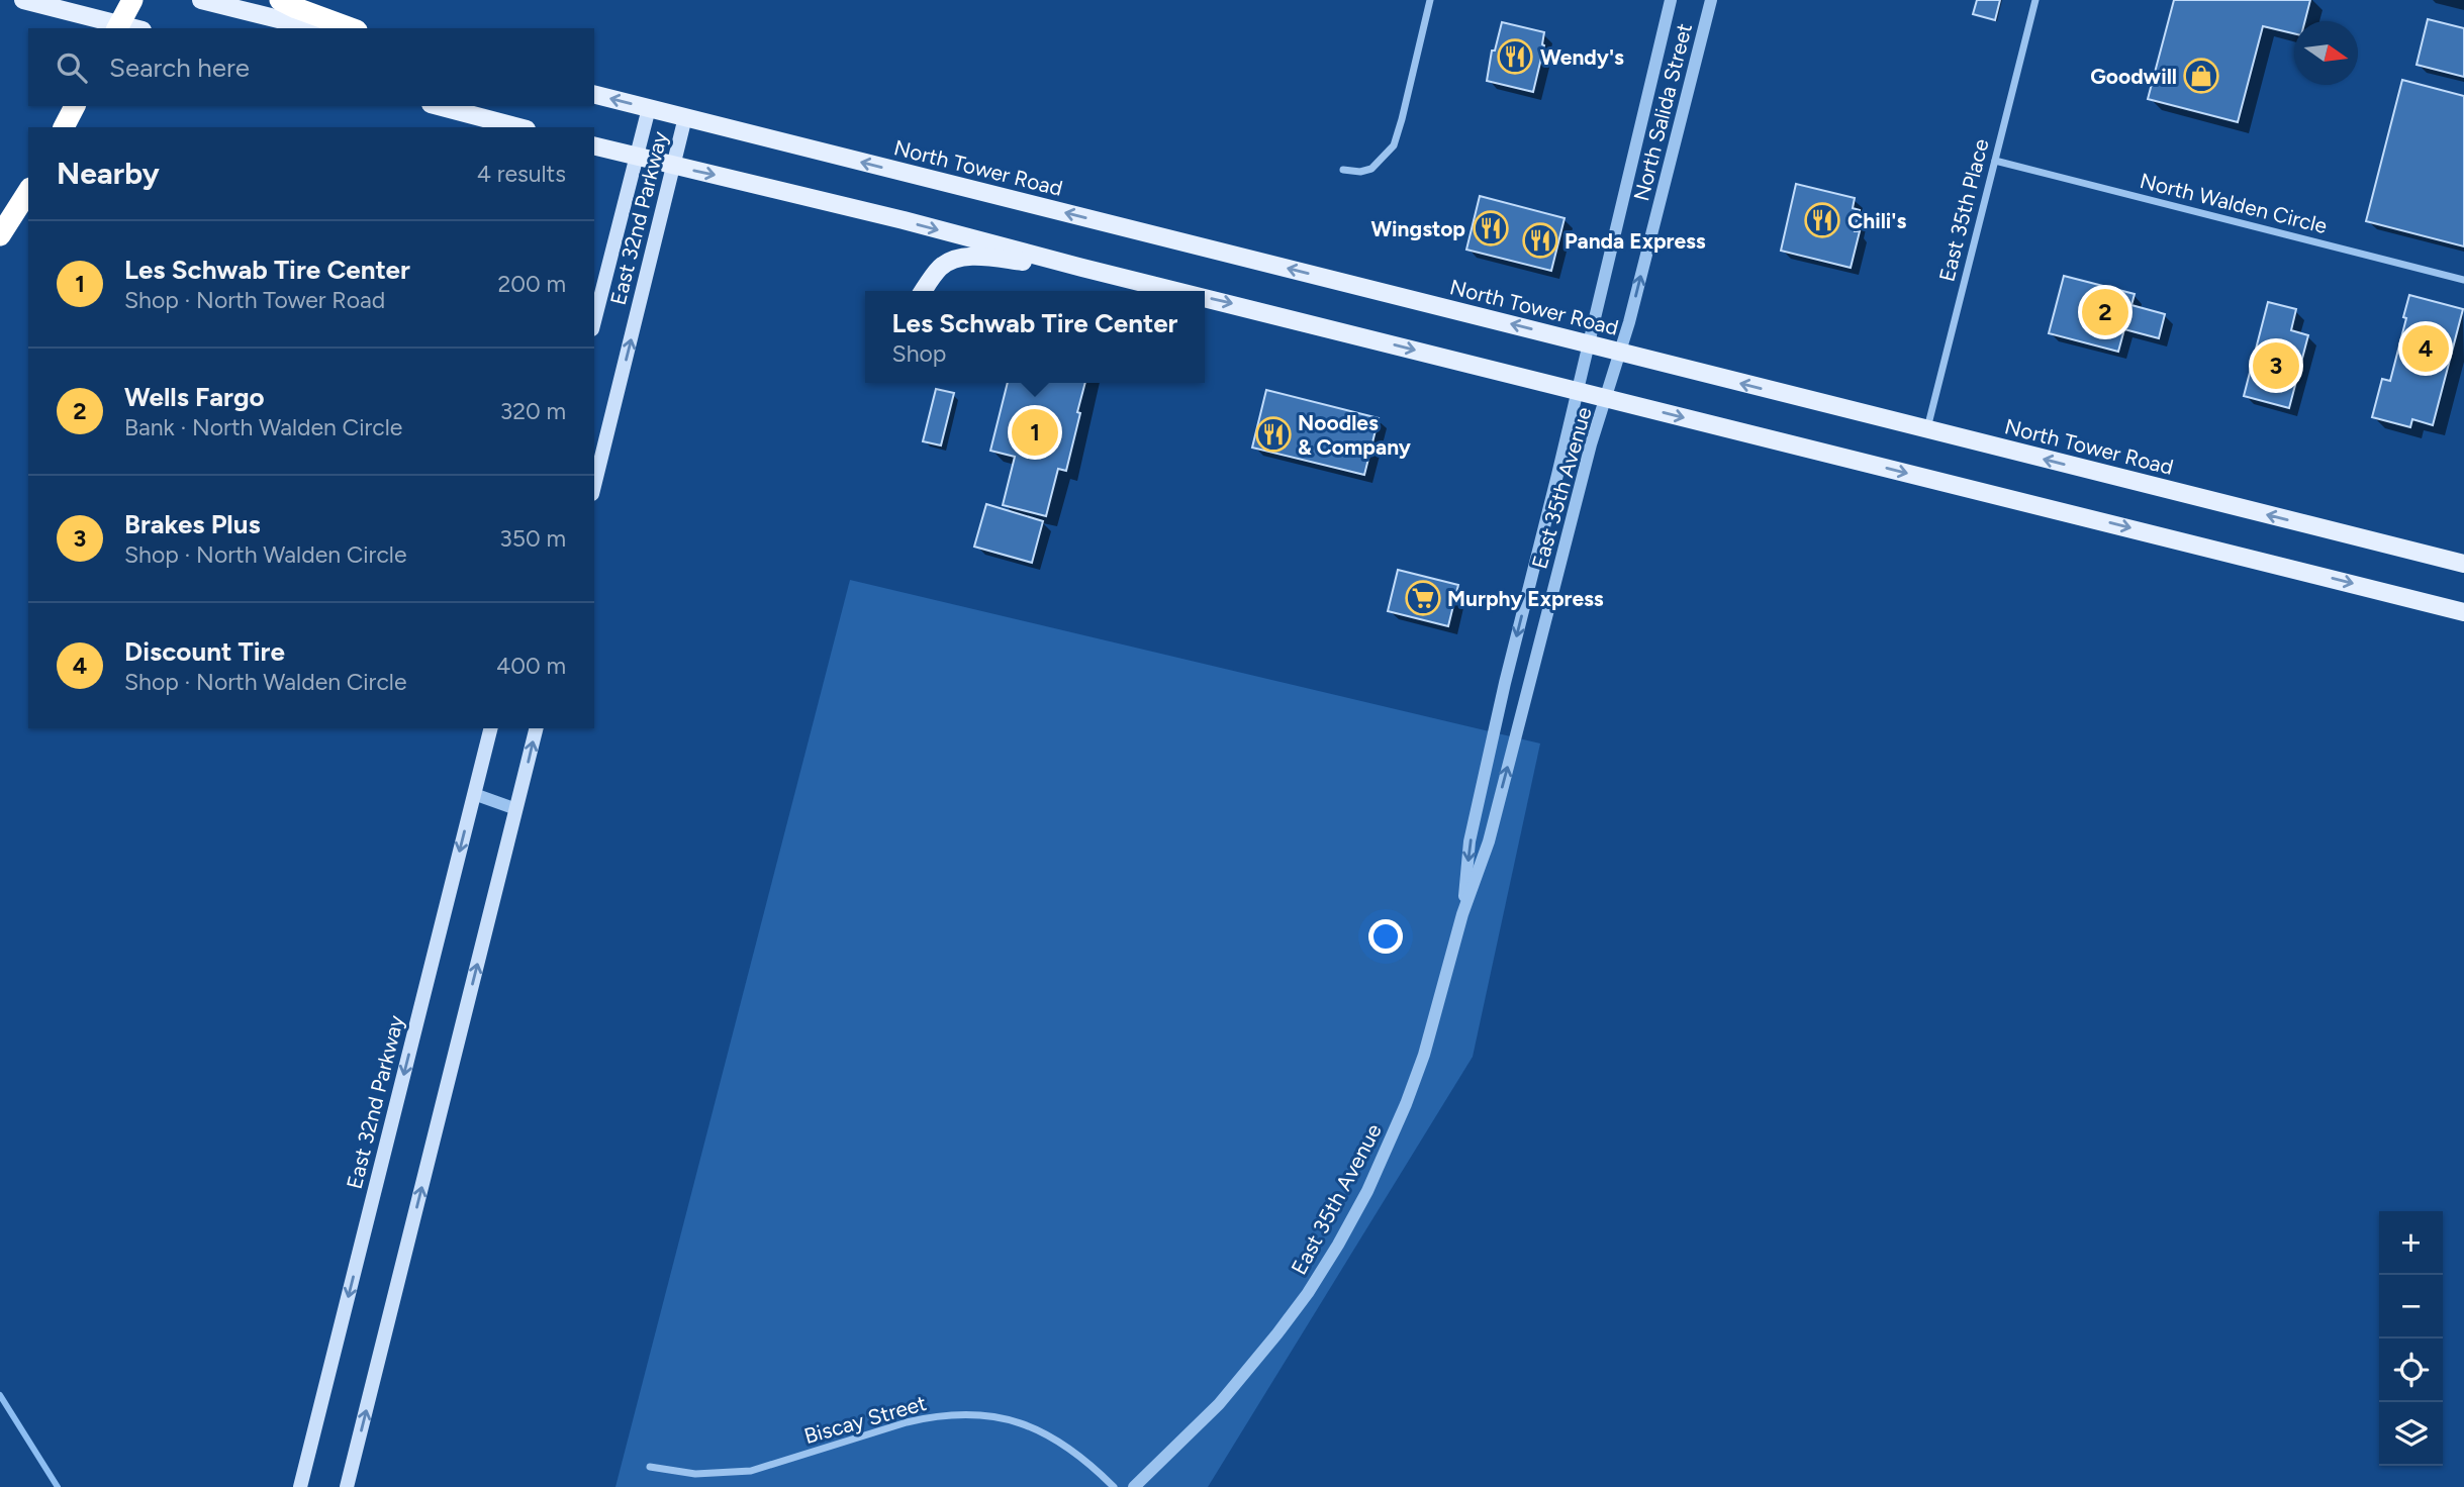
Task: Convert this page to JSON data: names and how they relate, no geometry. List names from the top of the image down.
{
  "streets": {
    "main road": ["North Tower Road", "East 32nd Parkway"],
    "street": [
      "North Salida Street",
      "North Walden Circle",
      "East 35th Place",
      "East 35th Avenue",
      "Biscay Street"
    ]
  },
  "crossings": [
    ["North Salida Street", "North Tower Road"],
    ["North Salida Street", "East 35th Avenue"],
    ["North Tower Road", "East 35th Place"],
    ["North Tower Road", "East 32nd Parkway"],
    ["North Walden Circle", "East 35th Place"]
  ],
  "places": {
    "restaurant": [
      "Wendy's",
      "Chili's",
      "Wingstop",
      "Panda Express",
      "Noodles & Company"
    ],
    "shop": ["Goodwill"],
    "supermarket": ["Murphy Express"]
  },
  "north": "right",
  "page": {
    "search": "Search here",
    "heading": ["Nearby", "4 results"],
    "list": [
      {
        "mark": "1",
        "name": "Les Schwab Tire Center",
        "note": "Shop · North Tower Road",
        "value": "200 m"
      },
      {
        "mark": "2",
        "name": "Wells Fargo",
        "note": "Bank · North Walden Circle",
        "value": "320 m"
      },
      {
        "mark": "3",
        "name": "Brakes Plus",
        "note": "Shop · North Walden Circle",
        "value": "350 m"
      },
      {
        "mark": "4",
        "name": "Discount Tire",
        "note": "Shop · North Walden Circle",
        "value": "400 m"
      }
    ],
    "pins": [
      "2",
      "4",
      "3",
      "1"
    ],
    "popup": ["Les Schwab Tire Center", "Shop"],
    "map_buttons": ["+", "−"]
  }
}
